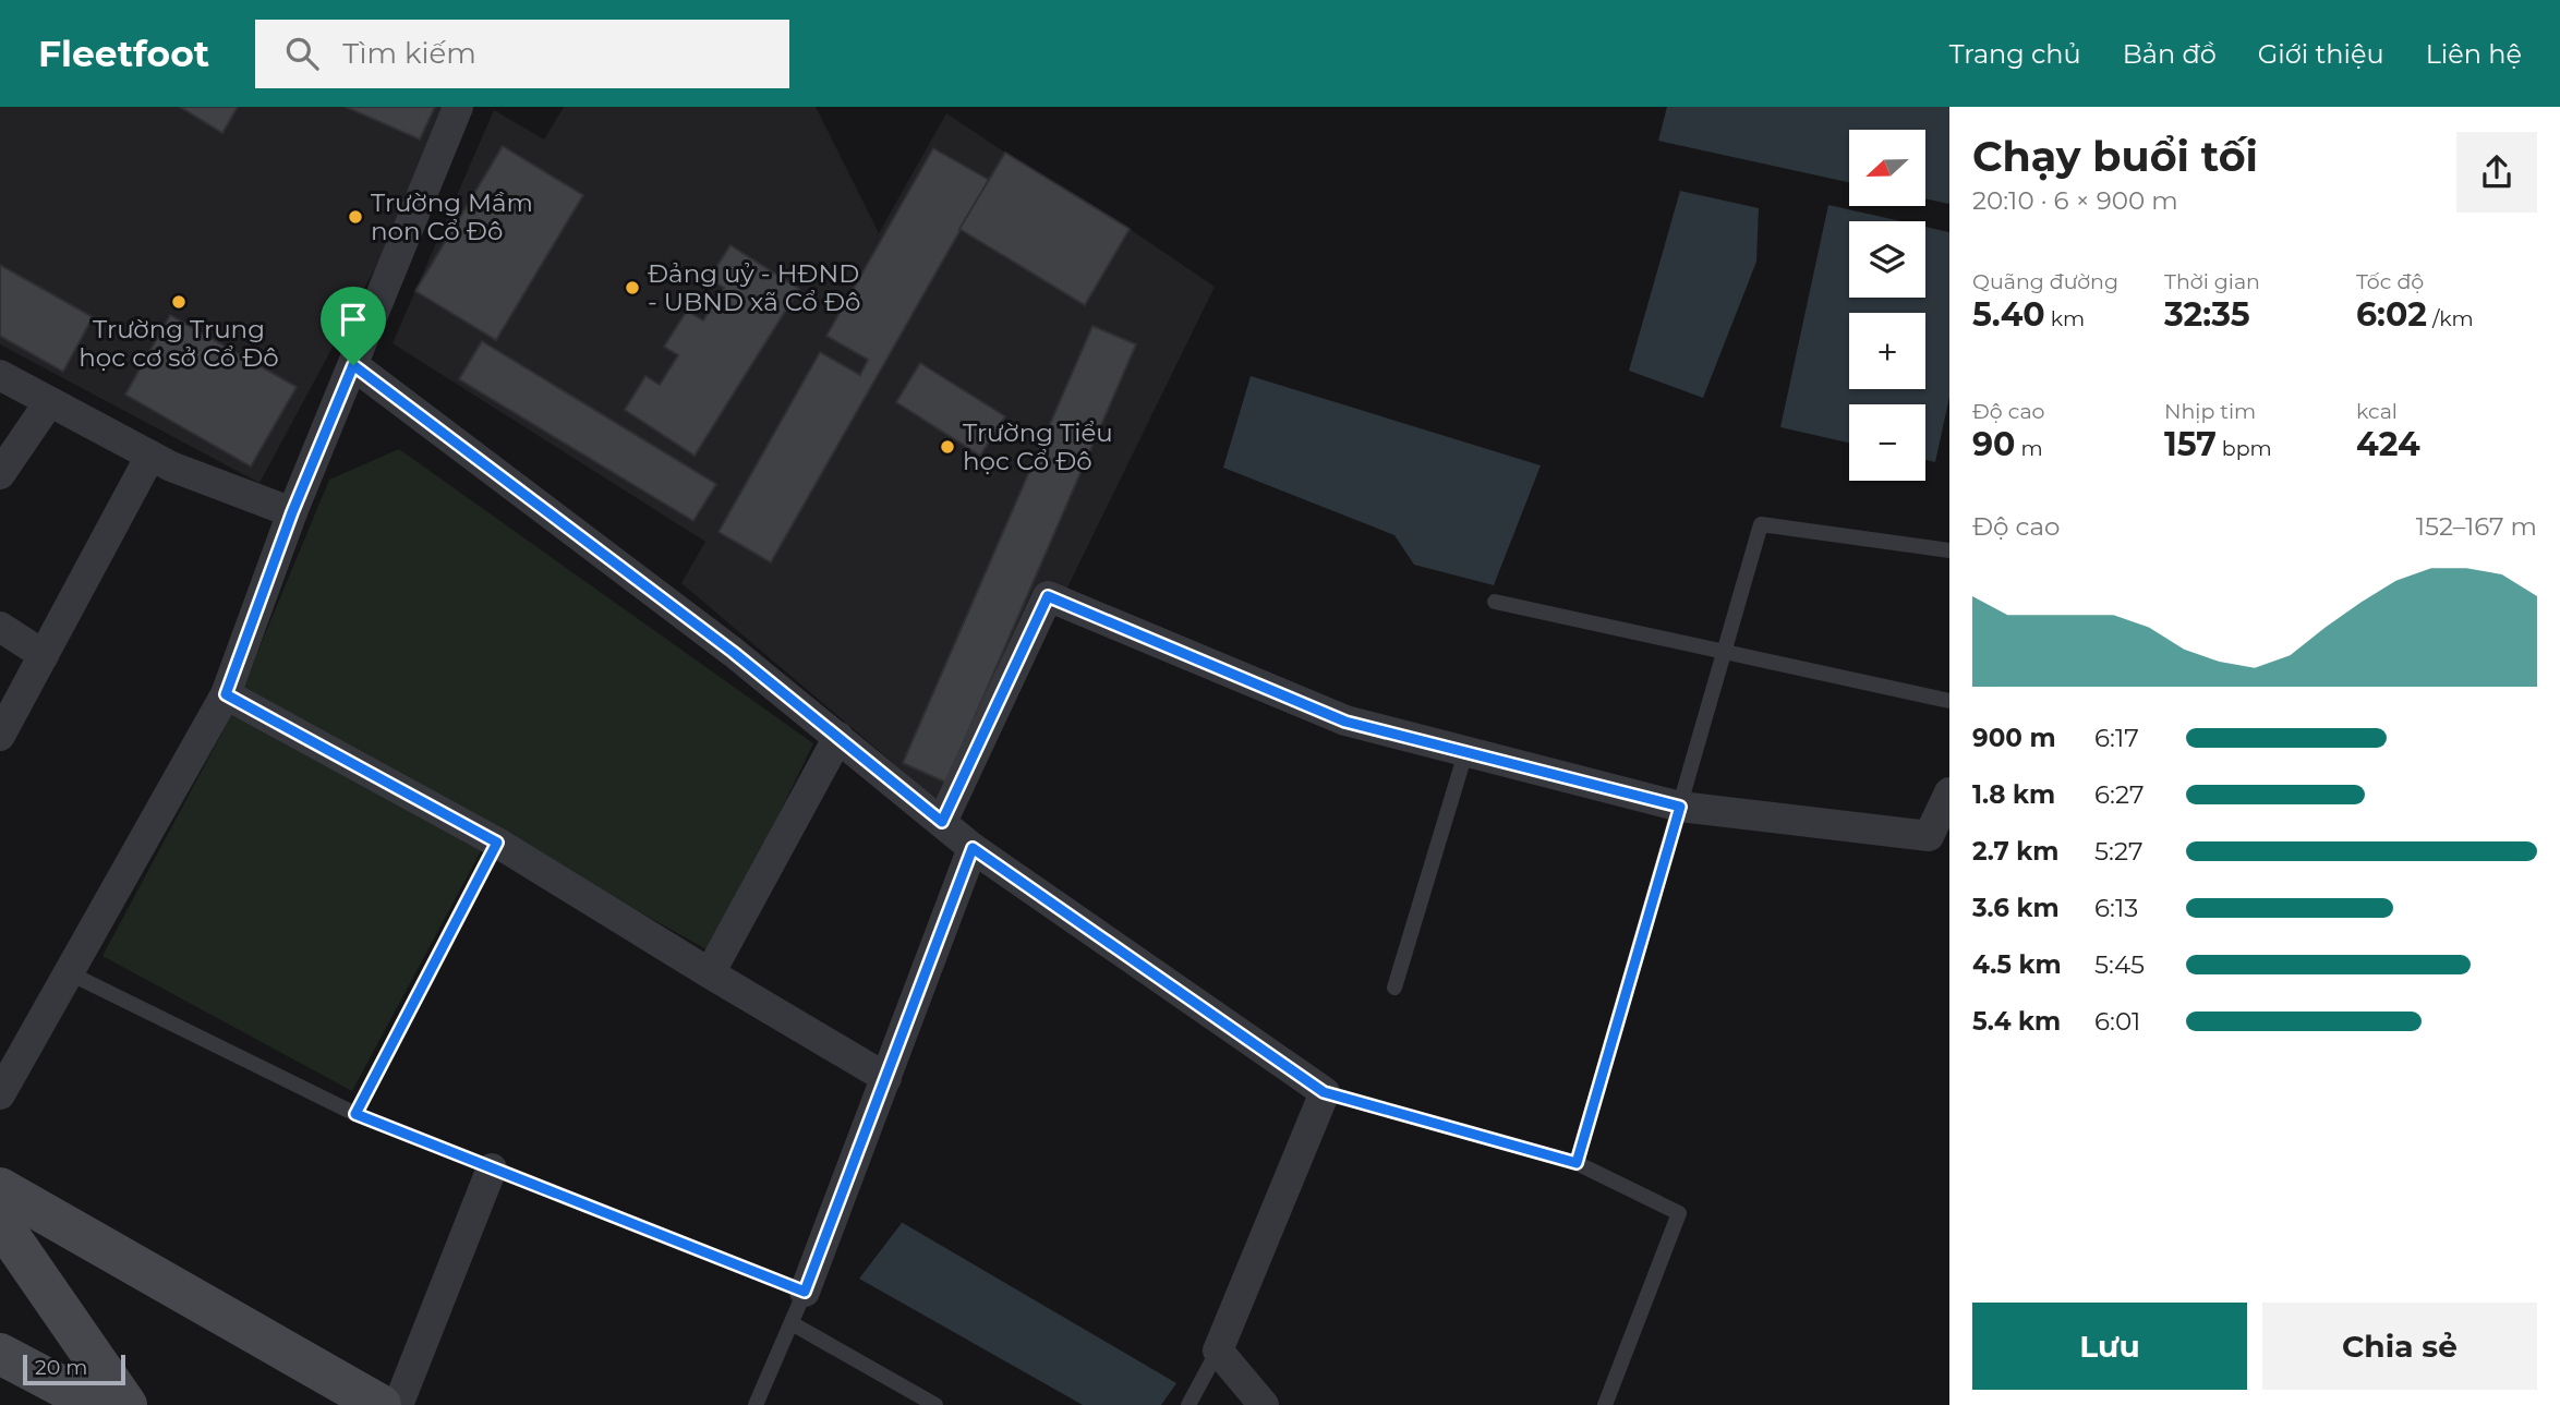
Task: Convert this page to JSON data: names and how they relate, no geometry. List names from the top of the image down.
{
  "places": [
    "Trường Mầm non Cổ Đô",
    "Đảng uỷ - HĐND - UBND xã Cổ Đô",
    "Trường Trung học cơ sở Cổ Đô",
    "Trường Tiểu học Cổ Đô"
  ],
  "scale_bar": "20 m",
  "north": "left",
  "page": {
    "header": "Fleetfoot",
    "search": "Tìm kiếm",
    "nav": [
      "Trang chủ",
      "Bản đồ",
      "Giới thiệu",
      "Liên hệ"
    ],
    "heading": ["Chạy buổi tối", "20:10 · 6 × 900 m"],
    "map_buttons": ["+", "−"],
    "stats": [
      ["Quãng đường", "5.40 km"],
      ["Thời gian", "32:35"],
      ["Tốc độ", "6:02 /km"],
      ["Độ cao", "90 m"],
      ["Nhịp tim", "157 bpm"],
      ["kcal", "424"]
    ],
    "chart": ["Độ cao", "152–167 m"],
    "list": [
      {
        "name": "900 m",
        "note": "6:17"
      },
      {
        "name": "1.8 km",
        "note": "6:27"
      },
      {
        "name": "2.7 km",
        "note": "5:27"
      },
      {
        "name": "3.6 km",
        "note": "6:13"
      },
      {
        "name": "4.5 km",
        "note": "5:45"
      },
      {
        "name": "5.4 km",
        "note": "6:01"
      }
    ],
    "buttons": ["Lưu", "Chia sẻ"],
    "scale": "20 m"
  }
}
